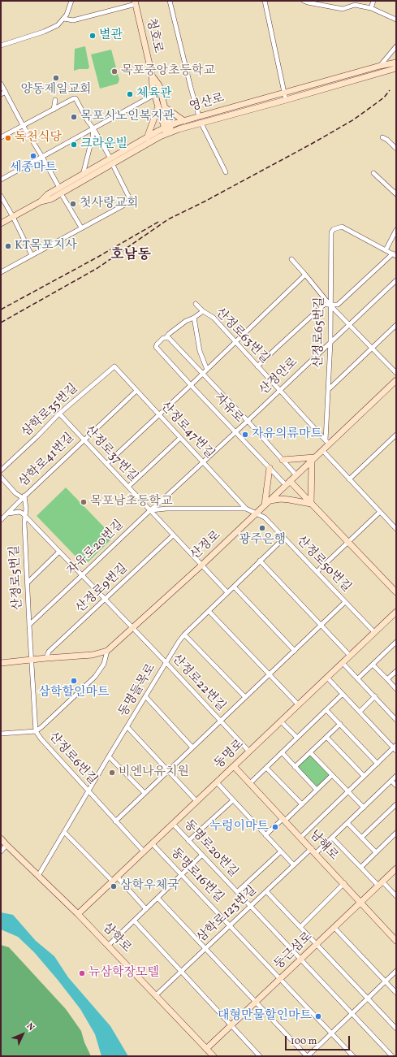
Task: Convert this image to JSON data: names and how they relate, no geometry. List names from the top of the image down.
{
  "streets": {
    "street": [
      "청호로",
      "영산로",
      "산정로65번길",
      "산정로63번길",
      "산정안로",
      "자유로",
      "삼학로35번길",
      "산정로47번길",
      "산정로37번길",
      "삼학로41번길",
      "산정로",
      "자유로20번길",
      "산정로50번길",
      "산정로5번길",
      "산정로9번길",
      "산정로22번길",
      "동명들목로",
      "동명로",
      "산정로6번길",
      "남해로",
      "동명로20번길",
      "동명로16번길",
      "삼학로123번길",
      "삼학로",
      "둥근섬로"
    ]
  },
  "crossings": [
    ["청호로", "영산로"],
    ["산정로65번길", "산정로63번길"],
    ["산정로65번길", "산정안로"],
    ["산정로65번길", "산정로"],
    ["산정로63번길", "산정안로"],
    ["산정로63번길", "산정로"],
    ["산정안로", "자유로"],
    ["산정안로", "자유로20번길"],
    ["자유로", "산정로"],
    ["자유로", "자유로20번길"],
    ["삼학로35번길", "산정로47번길"],
    ["삼학로35번길", "산정로37번길"],
    ["산정로47번길", "삼학로41번길"],
    ["산정로47번길", "자유로20번길"],
    ["산정로47번길", "산정로50번길"],
    ["산정로37번길", "삼학로41번길"],
    ["산정로37번길", "산정로"],
    ["산정로37번길", "자유로20번길"],
    ["산정로37번길", "산정로9번길"],
    ["산정로37번길", "동명들목로"],
    ["삼학로41번길", "산정로5번길"],
    ["산정로", "산정로50번길"],
    ["산정로", "산정로5번길"],
    ["산정로", "산정로9번길"],
    ["산정로", "산정로22번길"],
    ["산정로", "산정로6번길"],
    ["자유로20번길", "산정로5번길"],
    ["자유로20번길", "산정로22번길"],
    ["산정로50번길", "동명들목로"],
    ["산정로50번길", "동명로"],
    ["산정로5번길", "산정로22번길"],
    ["산정로5번길", "산정로6번길"],
    ["산정로9번길", "산정로22번길"],
    ["산정로22번길", "동명들목로"],
    ["산정로22번길", "동명로"],
    ["동명들목로", "산정로6번길"],
    ["동명들목로", "삼학로"],
    ["동명로", "산정로6번길"],
    ["동명로", "남해로"],
    ["동명로", "동명로20번길"],
    ["동명로", "동명로16번길"],
    ["동명로", "삼학로"],
    ["남해로", "삼학로123번길"],
    ["남해로", "둥근섬로"],
    ["동명로20번길", "삼학로123번길"],
    ["동명로20번길", "둥근섬로"],
    ["동명로16번길", "삼학로123번길"],
    ["동명로16번길", "둥근섬로"],
    ["삼학로123번길", "삼학로"],
    ["삼학로", "둥근섬로"]
  ],
  "districts": ["호남동"],
  "places": [
    "별관",
    "목포중앙초등학교",
    "양동제일교회",
    "체육관",
    "목포시노인복지관",
    "독천식당",
    "크라운빌",
    "세종마트",
    "첫사랑교회",
    "KT목포지사",
    "자유의류마트",
    "목포남초등학교",
    "광주은행",
    "삼학할인마트",
    "비엔나유치원",
    "누렁이마트",
    "삼학우체국",
    "뉴삼학장모텔",
    "대형만물할인마트"
  ],
  "scale_bar": "100 m",
  "north": "top right"
}
